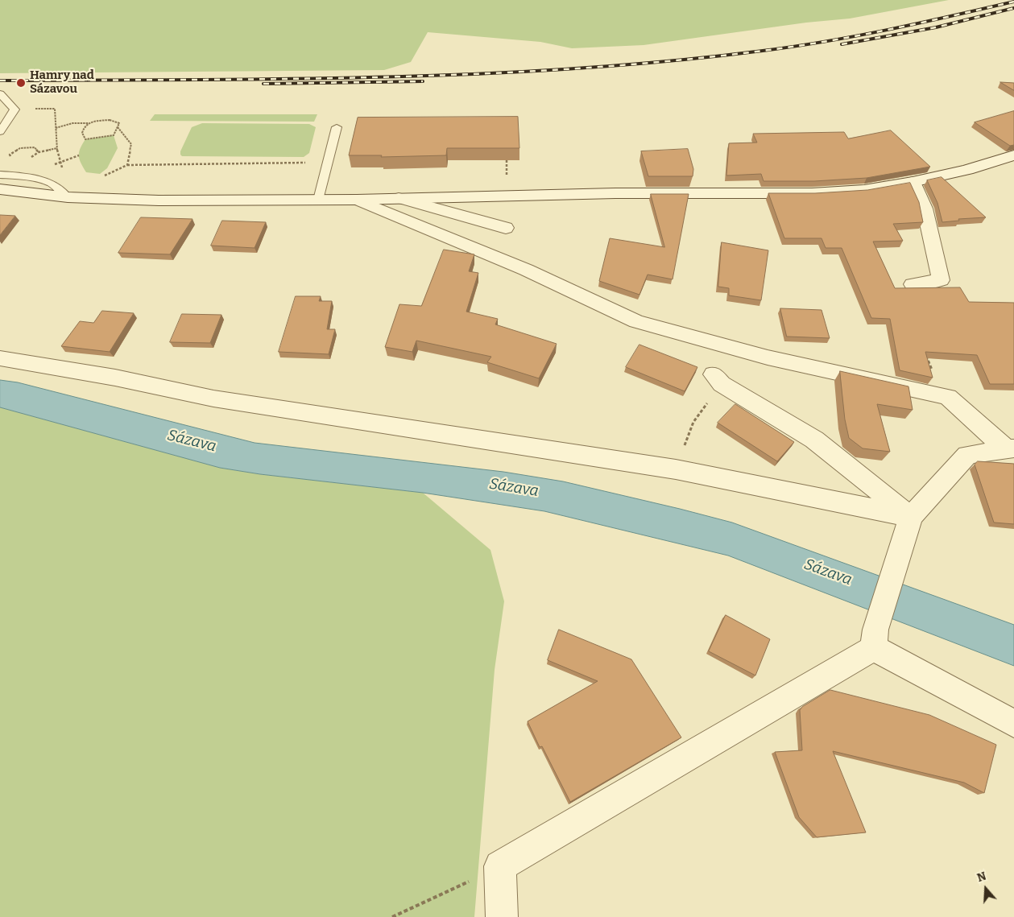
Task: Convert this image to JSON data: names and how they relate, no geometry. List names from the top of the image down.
{
  "water": ["Sázava"],
  "places": ["Hamry nad Sázavou"],
  "north": "top"
}
